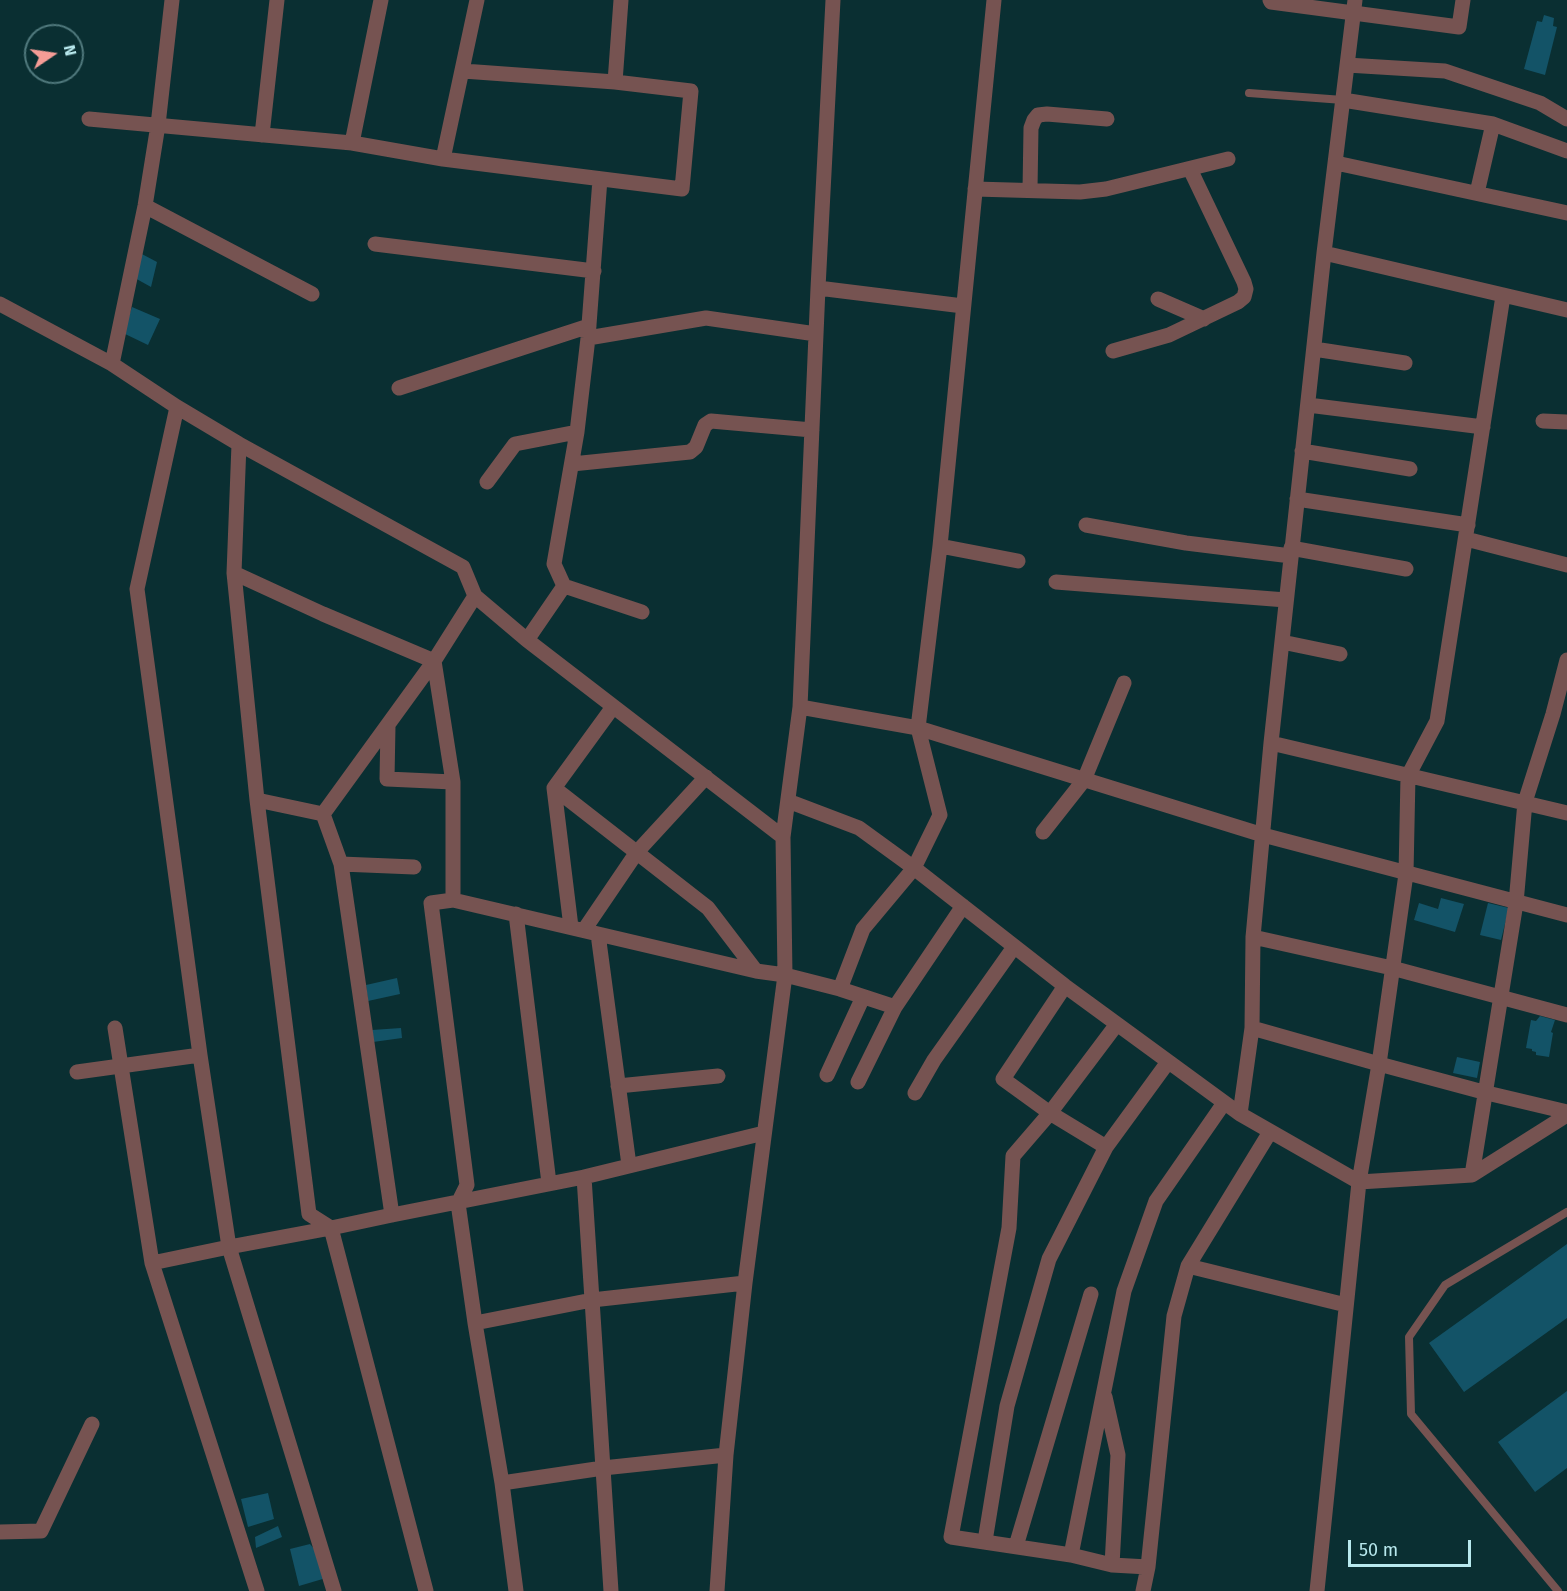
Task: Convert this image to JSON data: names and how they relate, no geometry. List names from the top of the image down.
{
  "scale_bar": "50 m",
  "north": "right"
}
